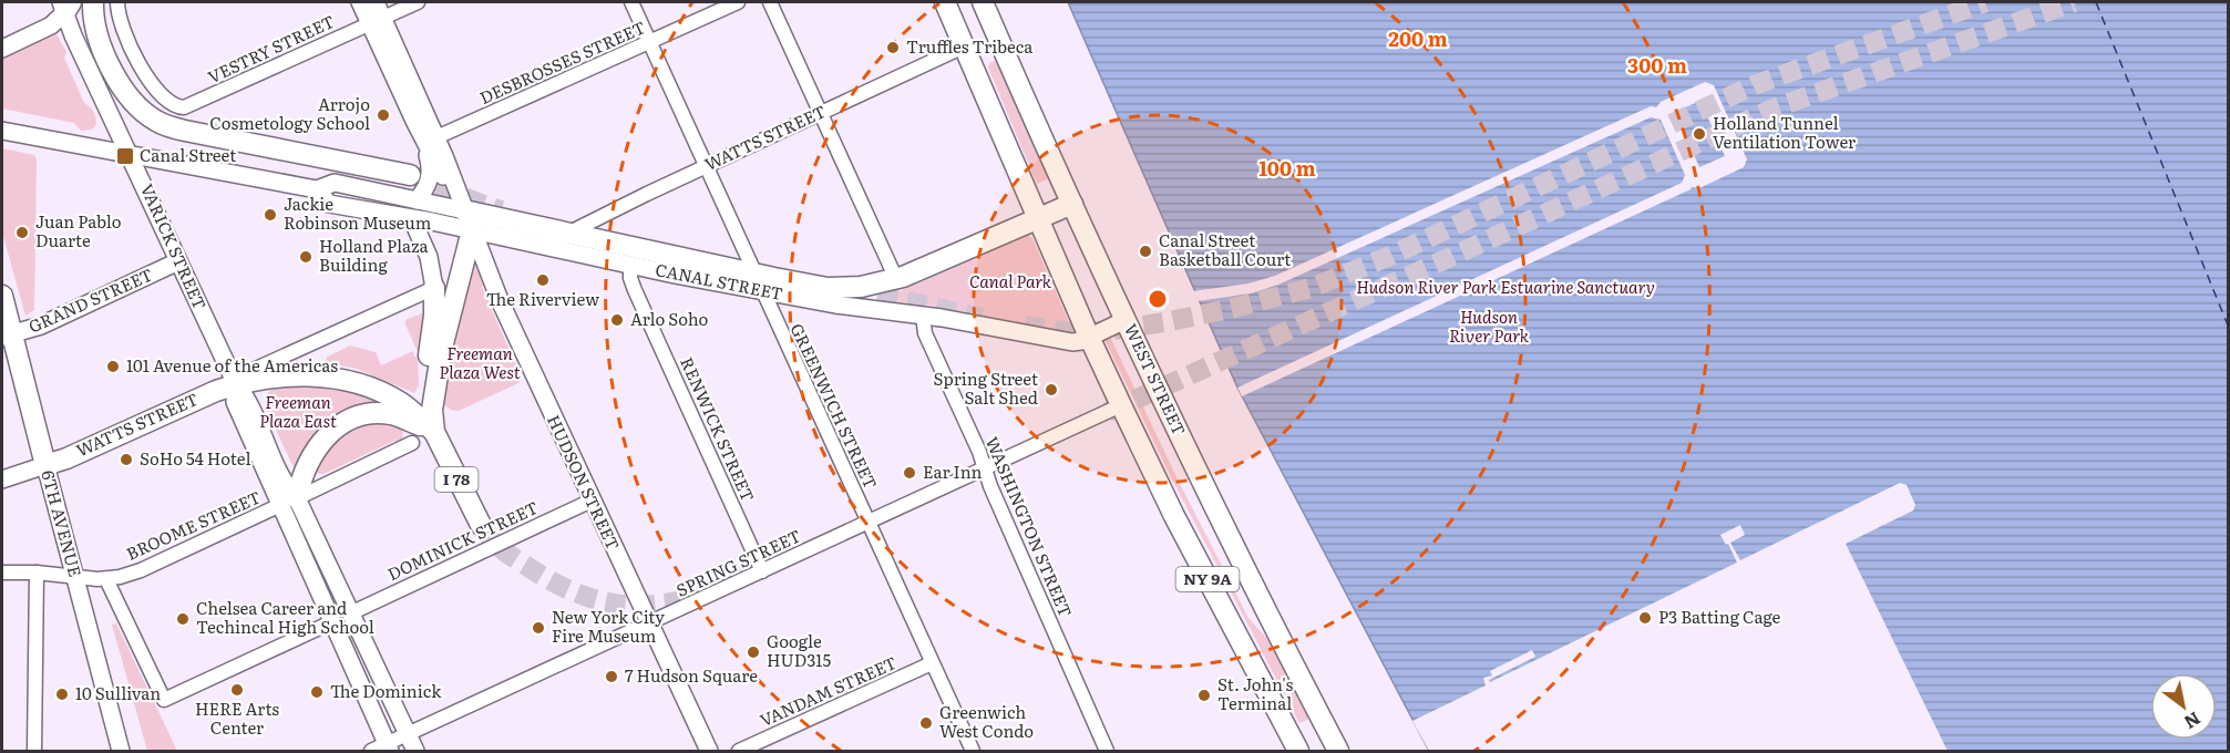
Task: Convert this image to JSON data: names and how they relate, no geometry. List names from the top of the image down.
{
  "streets": {
    "highway": [
      "WATTS STREET",
      "CANAL STREET",
      "WEST STREET",
      "I 78",
      "6TH AVENUE",
      "NY 9A"
    ],
    "main road": ["VARICK STREET", "GRAND STREET", "HUDSON STREET"],
    "street": [
      "VESTRY STREET",
      "DESBROSSES STREET",
      "GREENWICH STREET",
      "RENWICK STREET",
      "BROOME STREET",
      "WASHINGTON STREET",
      "DOMINICK STREET",
      "SPRING STREET",
      "VANDAM STREET"
    ]
  },
  "crossings": [
    ["VESTRY STREET", "HUDSON STREET"],
    ["DESBROSSES STREET", "GREENWICH STREET"],
    ["DESBROSSES STREET", "HUDSON STREET"],
    ["WATTS STREET", "VARICK STREET"],
    ["WATTS STREET", "CANAL STREET"],
    ["WATTS STREET", "GREENWICH STREET"],
    ["WATTS STREET", "6TH AVENUE"],
    ["WATTS STREET", "NY 9A"],
    ["VARICK STREET", "CANAL STREET"],
    ["VARICK STREET", "GRAND STREET"],
    ["VARICK STREET", "6TH AVENUE"],
    ["VARICK STREET", "BROOME STREET"],
    ["VARICK STREET", "DOMINICK STREET"],
    ["VARICK STREET", "SPRING STREET"],
    ["CANAL STREET", "WEST STREET"],
    ["CANAL STREET", "GREENWICH STREET"],
    ["CANAL STREET", "RENWICK STREET"],
    ["CANAL STREET", "HUDSON STREET"],
    ["CANAL STREET", "WASHINGTON STREET"],
    ["CANAL STREET", "NY 9A"],
    ["GRAND STREET", "6TH AVENUE"],
    ["GREENWICH STREET", "SPRING STREET"],
    ["GREENWICH STREET", "VANDAM STREET"],
    ["RENWICK STREET", "SPRING STREET"],
    ["HUDSON STREET", "DOMINICK STREET"],
    ["HUDSON STREET", "SPRING STREET"],
    ["6TH AVENUE", "BROOME STREET"],
    ["WASHINGTON STREET", "SPRING STREET"],
    ["SPRING STREET", "NY 9A"]
  ],
  "parks": [
    "Canal Park",
    "Hudson River Park Estuarine Sanctuary",
    "Hudson River Park",
    "Freeman Plaza West",
    "Freeman Plaza East"
  ],
  "places": {
    "other": [
      "Truffles Tribeca",
      "Arrojo Cosmetology School",
      "Holland Tunnel Ventilation Tower",
      "Jackie Robinson Museum",
      "Juan Pablo Duarte",
      "Canal Street Basketball Court",
      "Holland Plaza Building",
      "The Riverview",
      "Arlo Soho",
      "101 Avenue of the Americas",
      "Spring Street Salt Shed",
      "SoHo 54 Hotel",
      "Ear Inn",
      "P3 Batting Cage",
      "Chelsea Career and Techincal High School",
      "New York City Fire Museum",
      "Google HUD315",
      "7 Hudson Square",
      "HERE Arts Center",
      "The Dominick",
      "10 Sullivan",
      "St. John's Terminal",
      "Greenwich West Condo"
    ],
    "transit": ["Canal Street"]
  },
  "north": "bottom right",
  "rings": ["200 m", "300 m", "100 m"]
}
